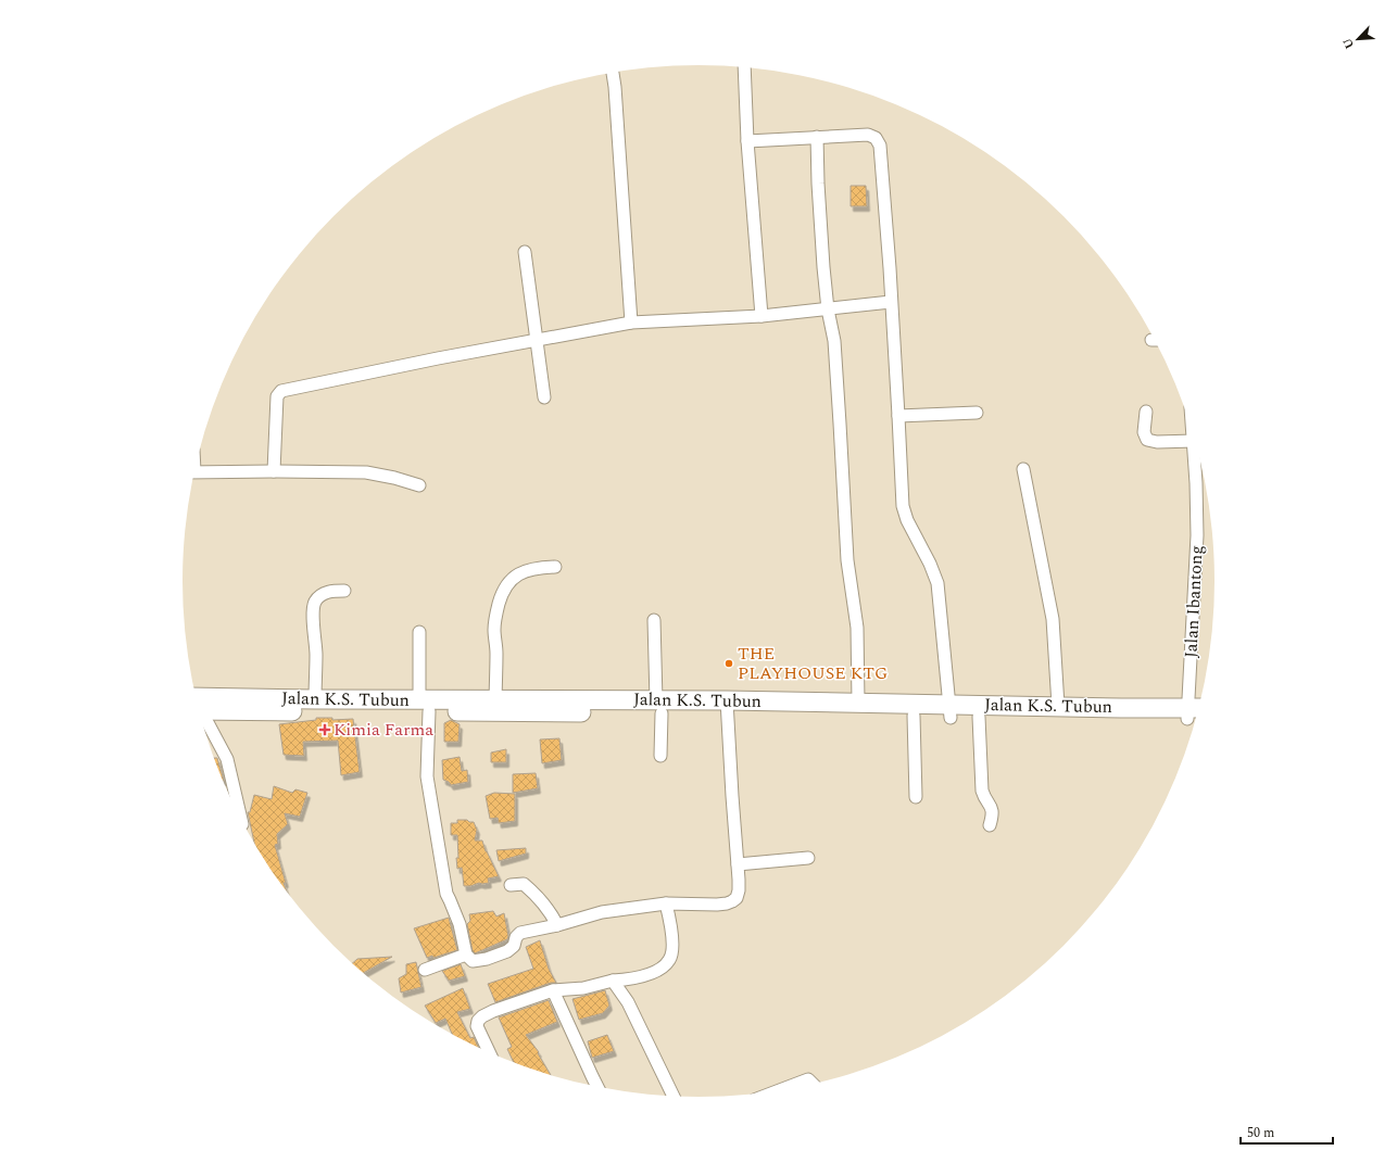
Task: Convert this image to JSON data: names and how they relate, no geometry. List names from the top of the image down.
{
  "streets": {
    "highway": ["Jalan K.S. Tubun"],
    "street": ["Jalan Ibantong"]
  },
  "crossings": [
    ["Jalan Ibantong", "Jalan K.S. Tubun"]
  ],
  "places": {
    "other": ["THE PLAYHOUSE KTG"],
    "health": ["Kimia Farma"]
  },
  "scale_bar": "50 m",
  "north": "bottom left"
}
